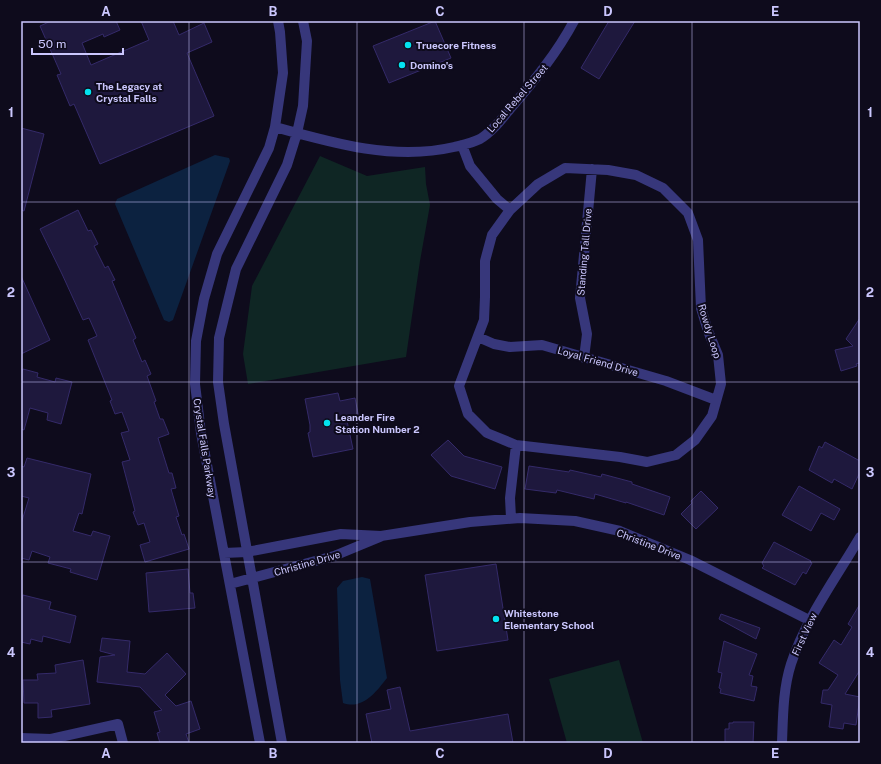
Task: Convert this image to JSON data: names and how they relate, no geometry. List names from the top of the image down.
{
  "streets": {
    "street": [
      "Local Rebel Street",
      "Standing Tall Drive",
      "Rowdy Loop",
      "Loyal Friend Drive",
      "Crystal Falls Parkway",
      "Christine Drive",
      "First View"
    ]
  },
  "crossings": [
    ["Local Rebel Street", "Crystal Falls Parkway"],
    ["Standing Tall Drive", "Rowdy Loop"],
    ["Standing Tall Drive", "Loyal Friend Drive"],
    ["Rowdy Loop", "Loyal Friend Drive"],
    ["Crystal Falls Parkway", "Christine Drive"],
    ["Christine Drive", "First View"]
  ],
  "places": [
    "Truecore Fitness",
    "Domino's",
    "The Legacy at Crystal Falls",
    "Leander Fire Station Number 2",
    "Whitestone Elementary School"
  ],
  "scale_bar": "50 m",
  "grid": {
    "columns": [
      "A",
      "B",
      "C",
      "D",
      "E"
    ],
    "rows": [
      "1",
      "2",
      "3",
      "4"
    ]
  }
}
